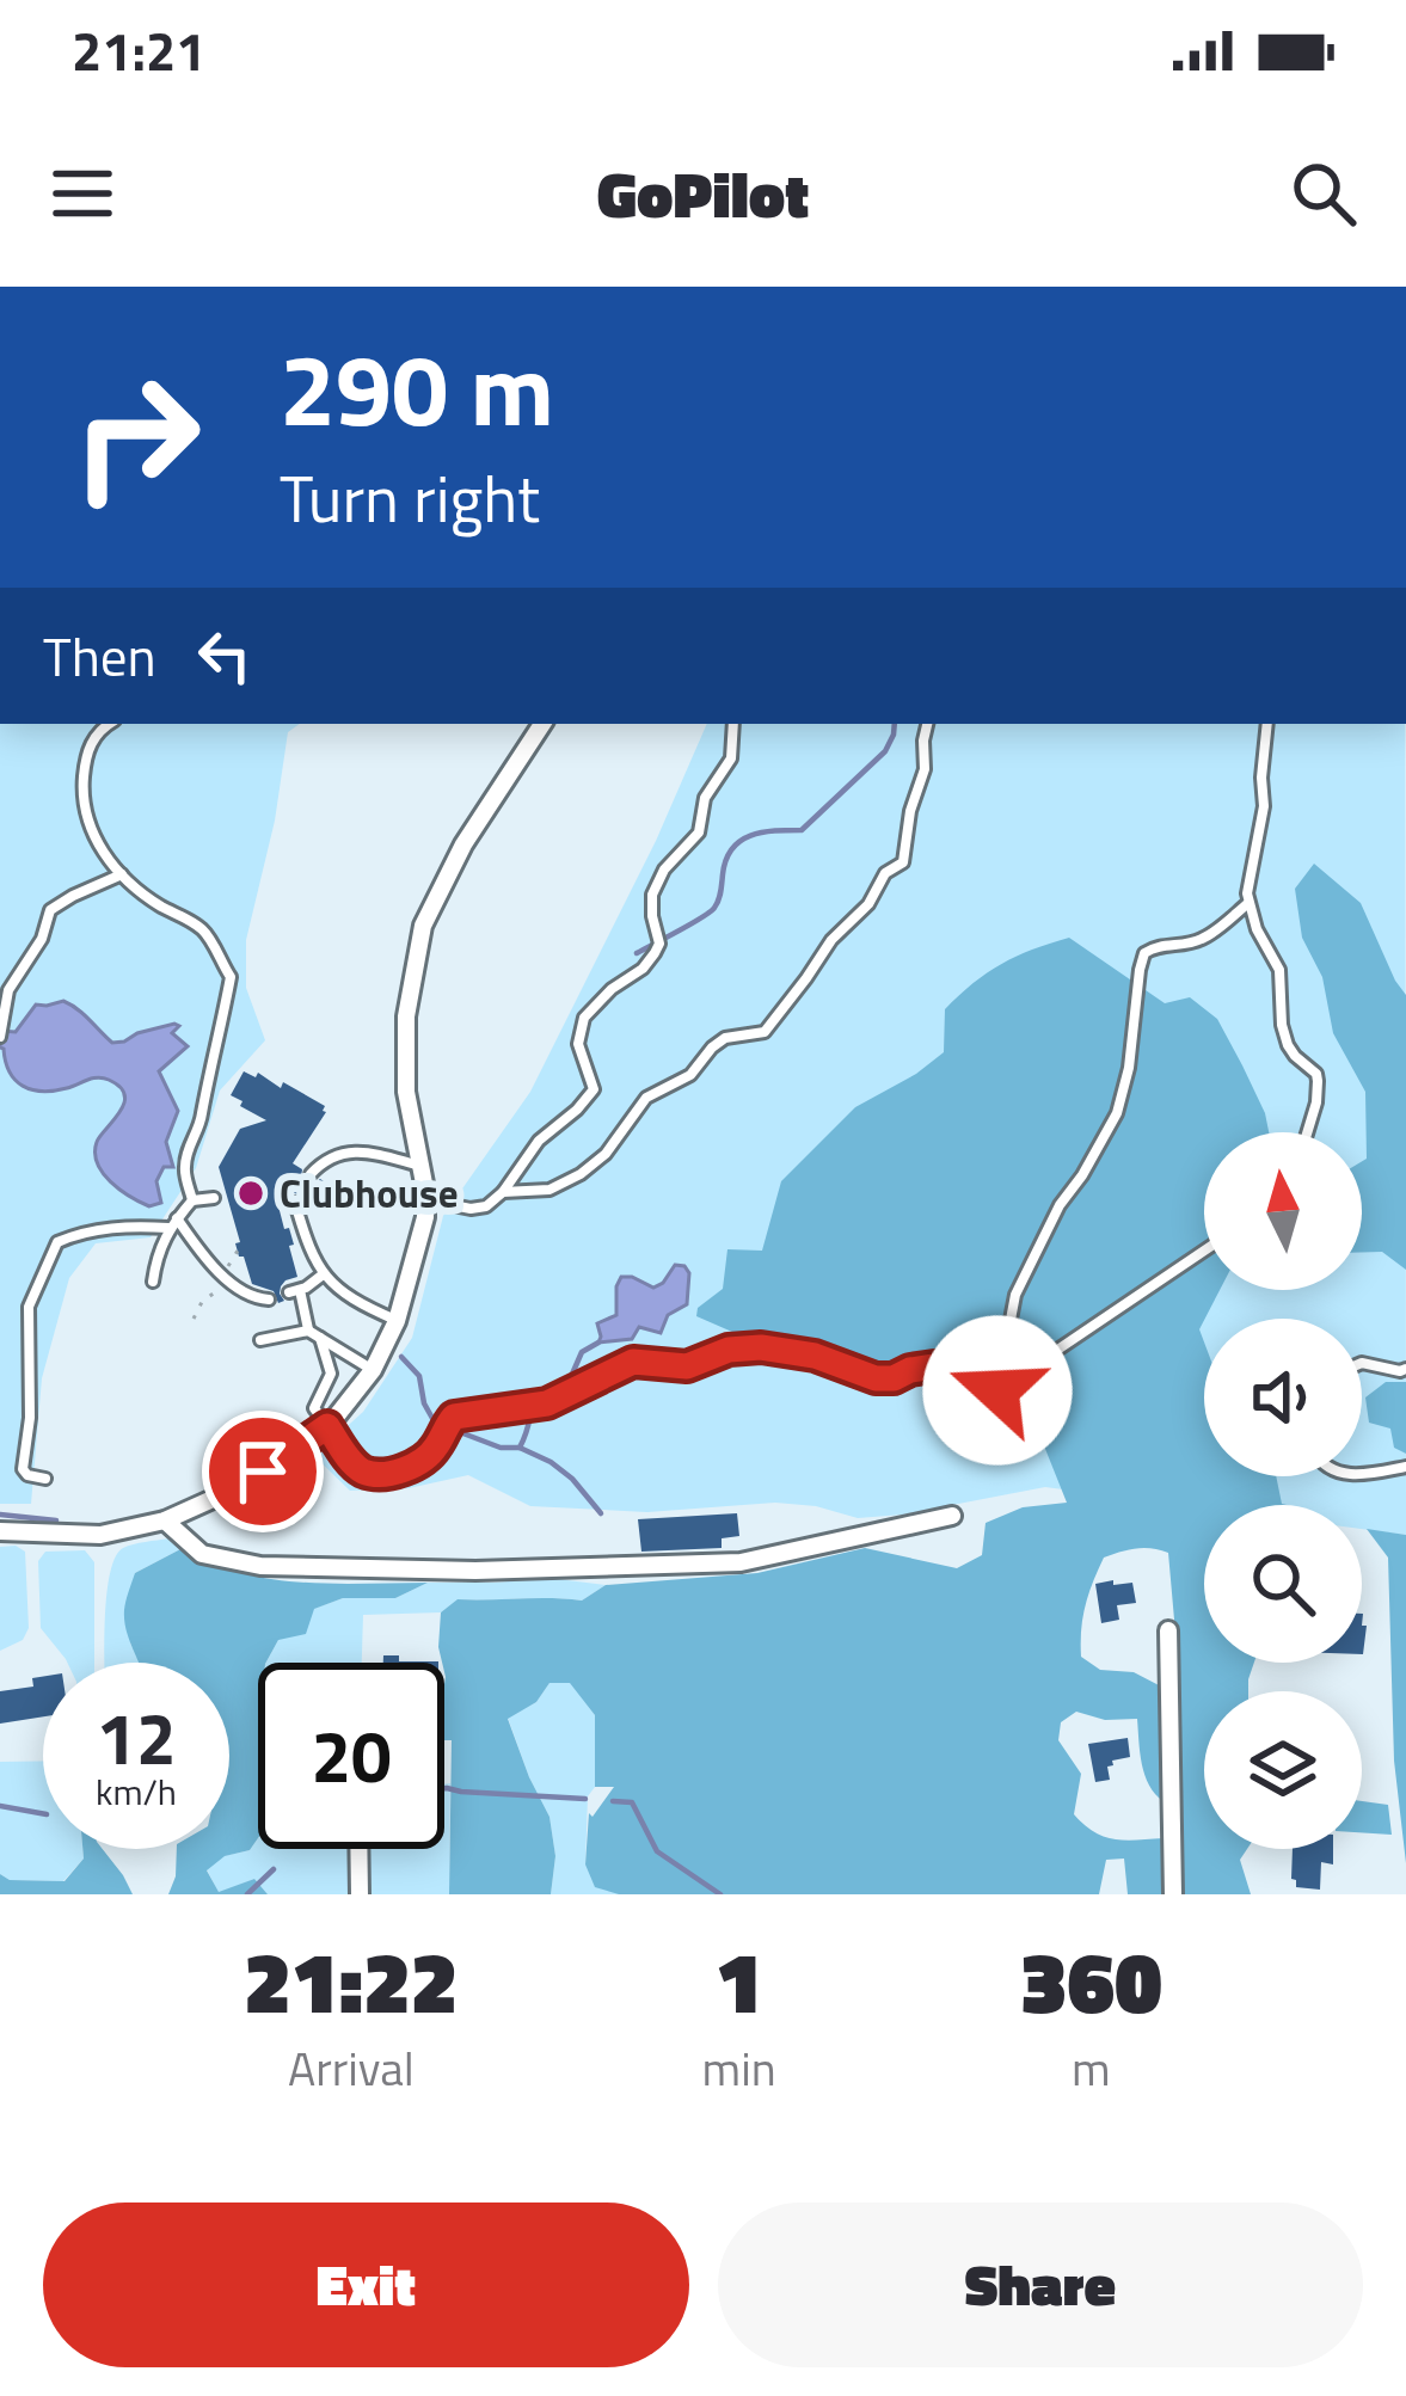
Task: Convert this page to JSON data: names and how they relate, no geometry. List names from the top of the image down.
{
  "places": ["Clubhouse"],
  "north": "top",
  "page": {
    "status": "21:21",
    "header": "GoPilot",
    "turn": ["290 m", "Turn right"],
    "then": "Then",
    "speed": "12 km/h",
    "limit": "20",
    "eta": [
      "21:22",
      "Arrival",
      "1",
      "min",
      "360",
      "m"
    ],
    "buttons": ["Exit", "Share"]
  }
}
